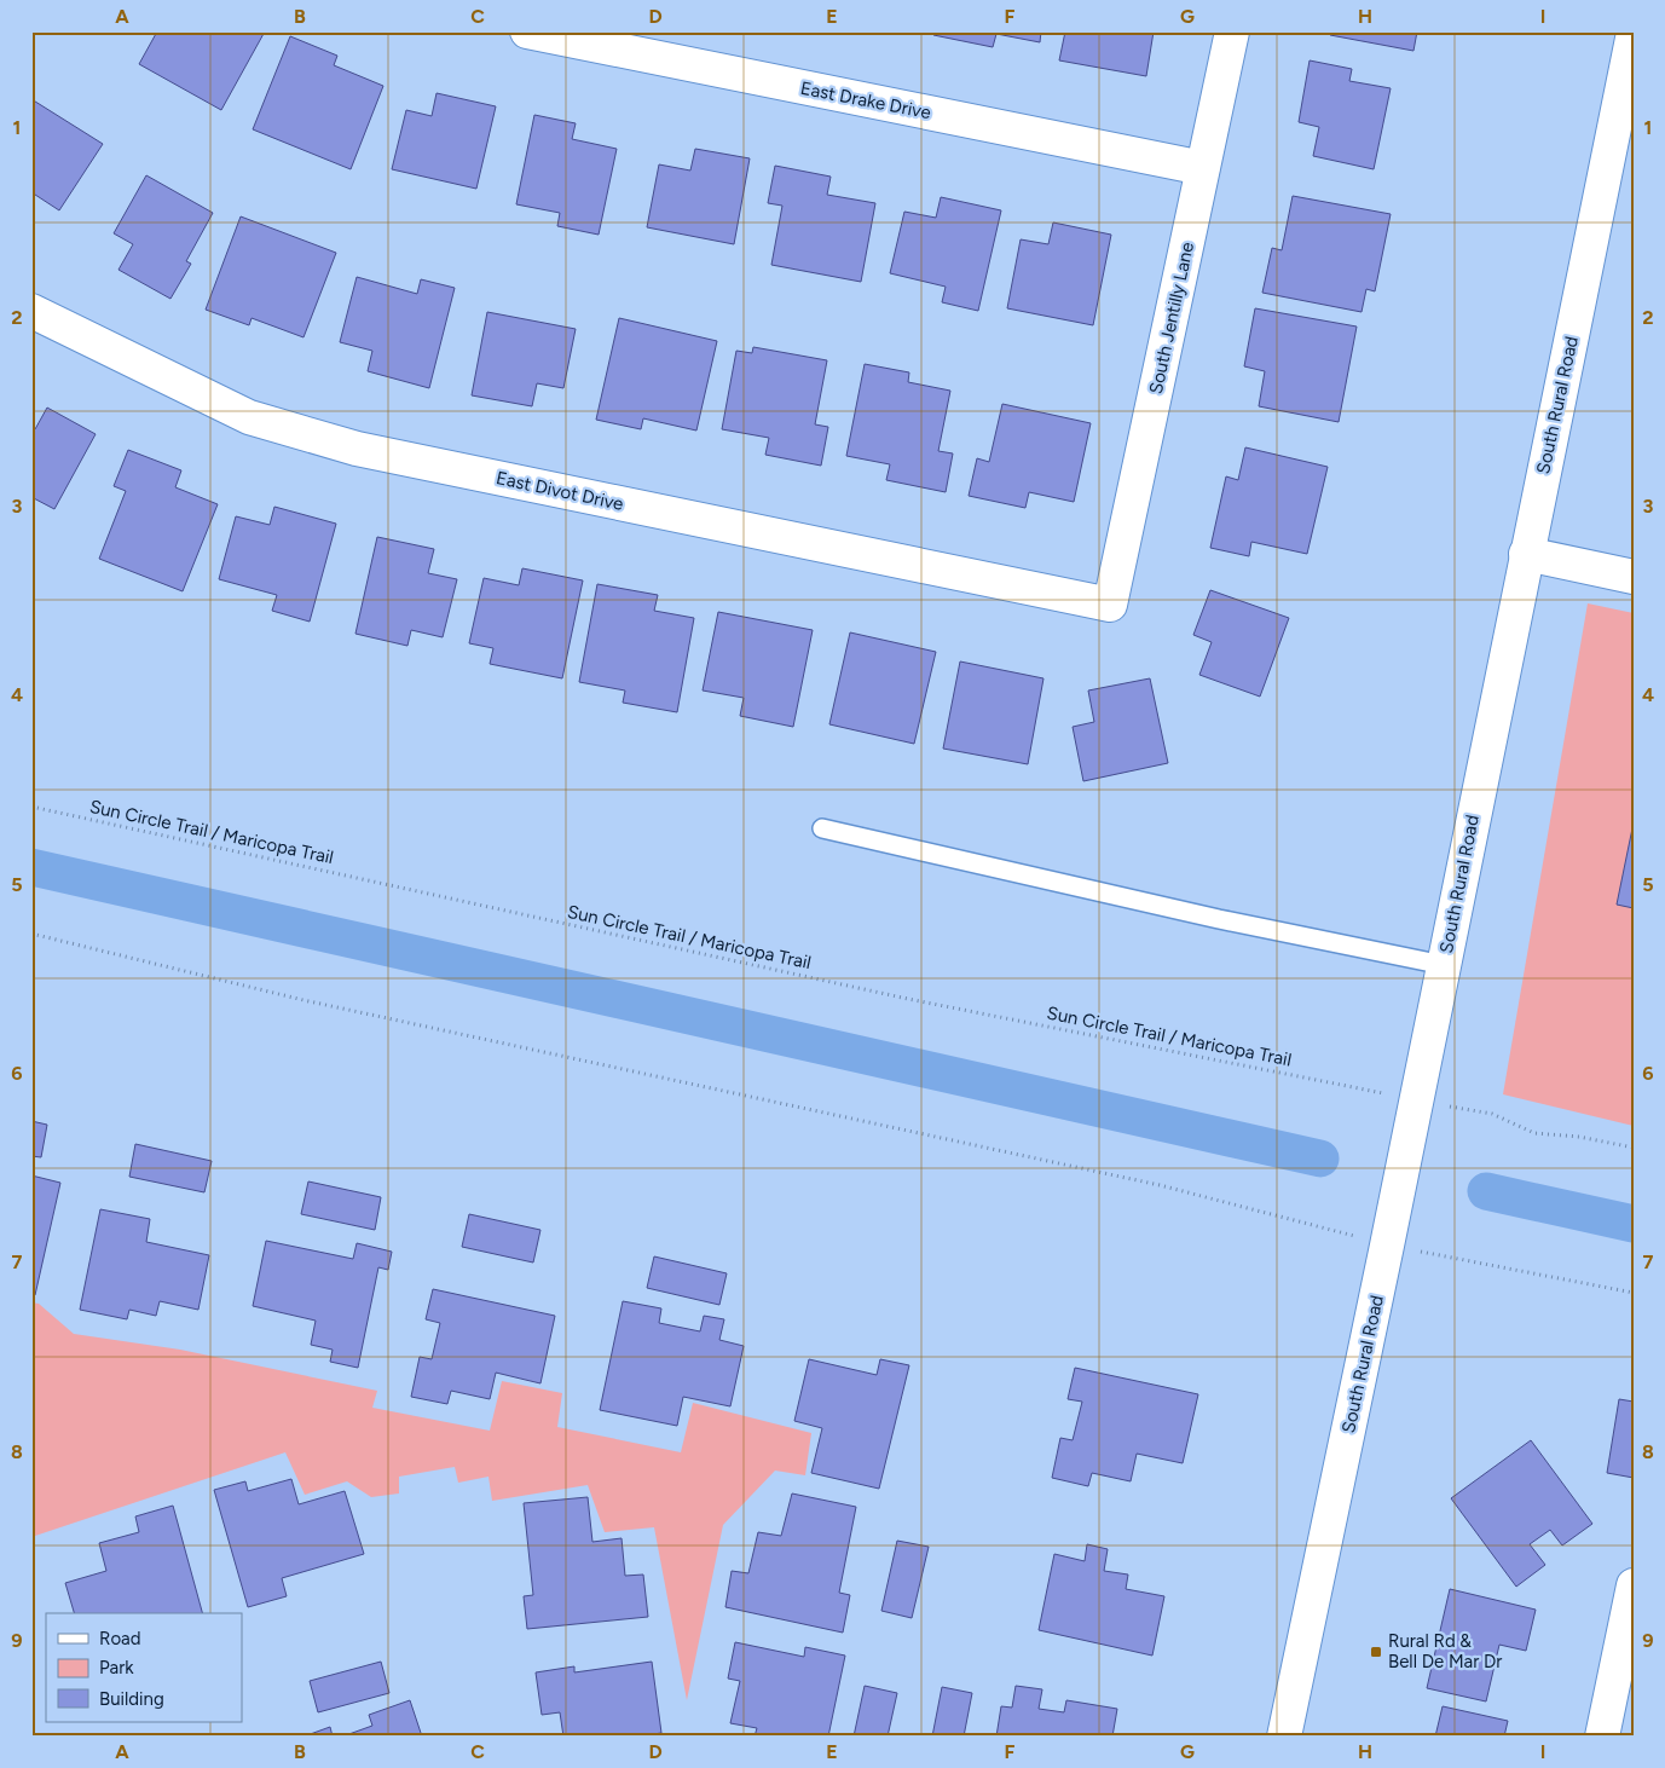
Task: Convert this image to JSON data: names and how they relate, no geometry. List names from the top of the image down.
{
  "streets": {
    "street": [
      "East Drake Drive",
      "South Jentilly Lane",
      "South Rural Road",
      "East Divot Drive"
    ],
    "path": ["Sun Circle Trail / Maricopa Trail"]
  },
  "crossings": [
    ["East Drake Drive", "South Jentilly Lane"],
    ["South Jentilly Lane", "East Divot Drive"]
  ],
  "places": {
    "transit": ["Rural Rd & Bell De Mar Dr"]
  },
  "legend": ["Road", "Park", "Building"],
  "grid": {
    "columns": [
      "A",
      "B",
      "C",
      "D",
      "E",
      "F",
      "G",
      "H",
      "I"
    ],
    "rows": [
      "1",
      "2",
      "3",
      "4",
      "5",
      "6",
      "7",
      "8",
      "9"
    ]
  }
}
